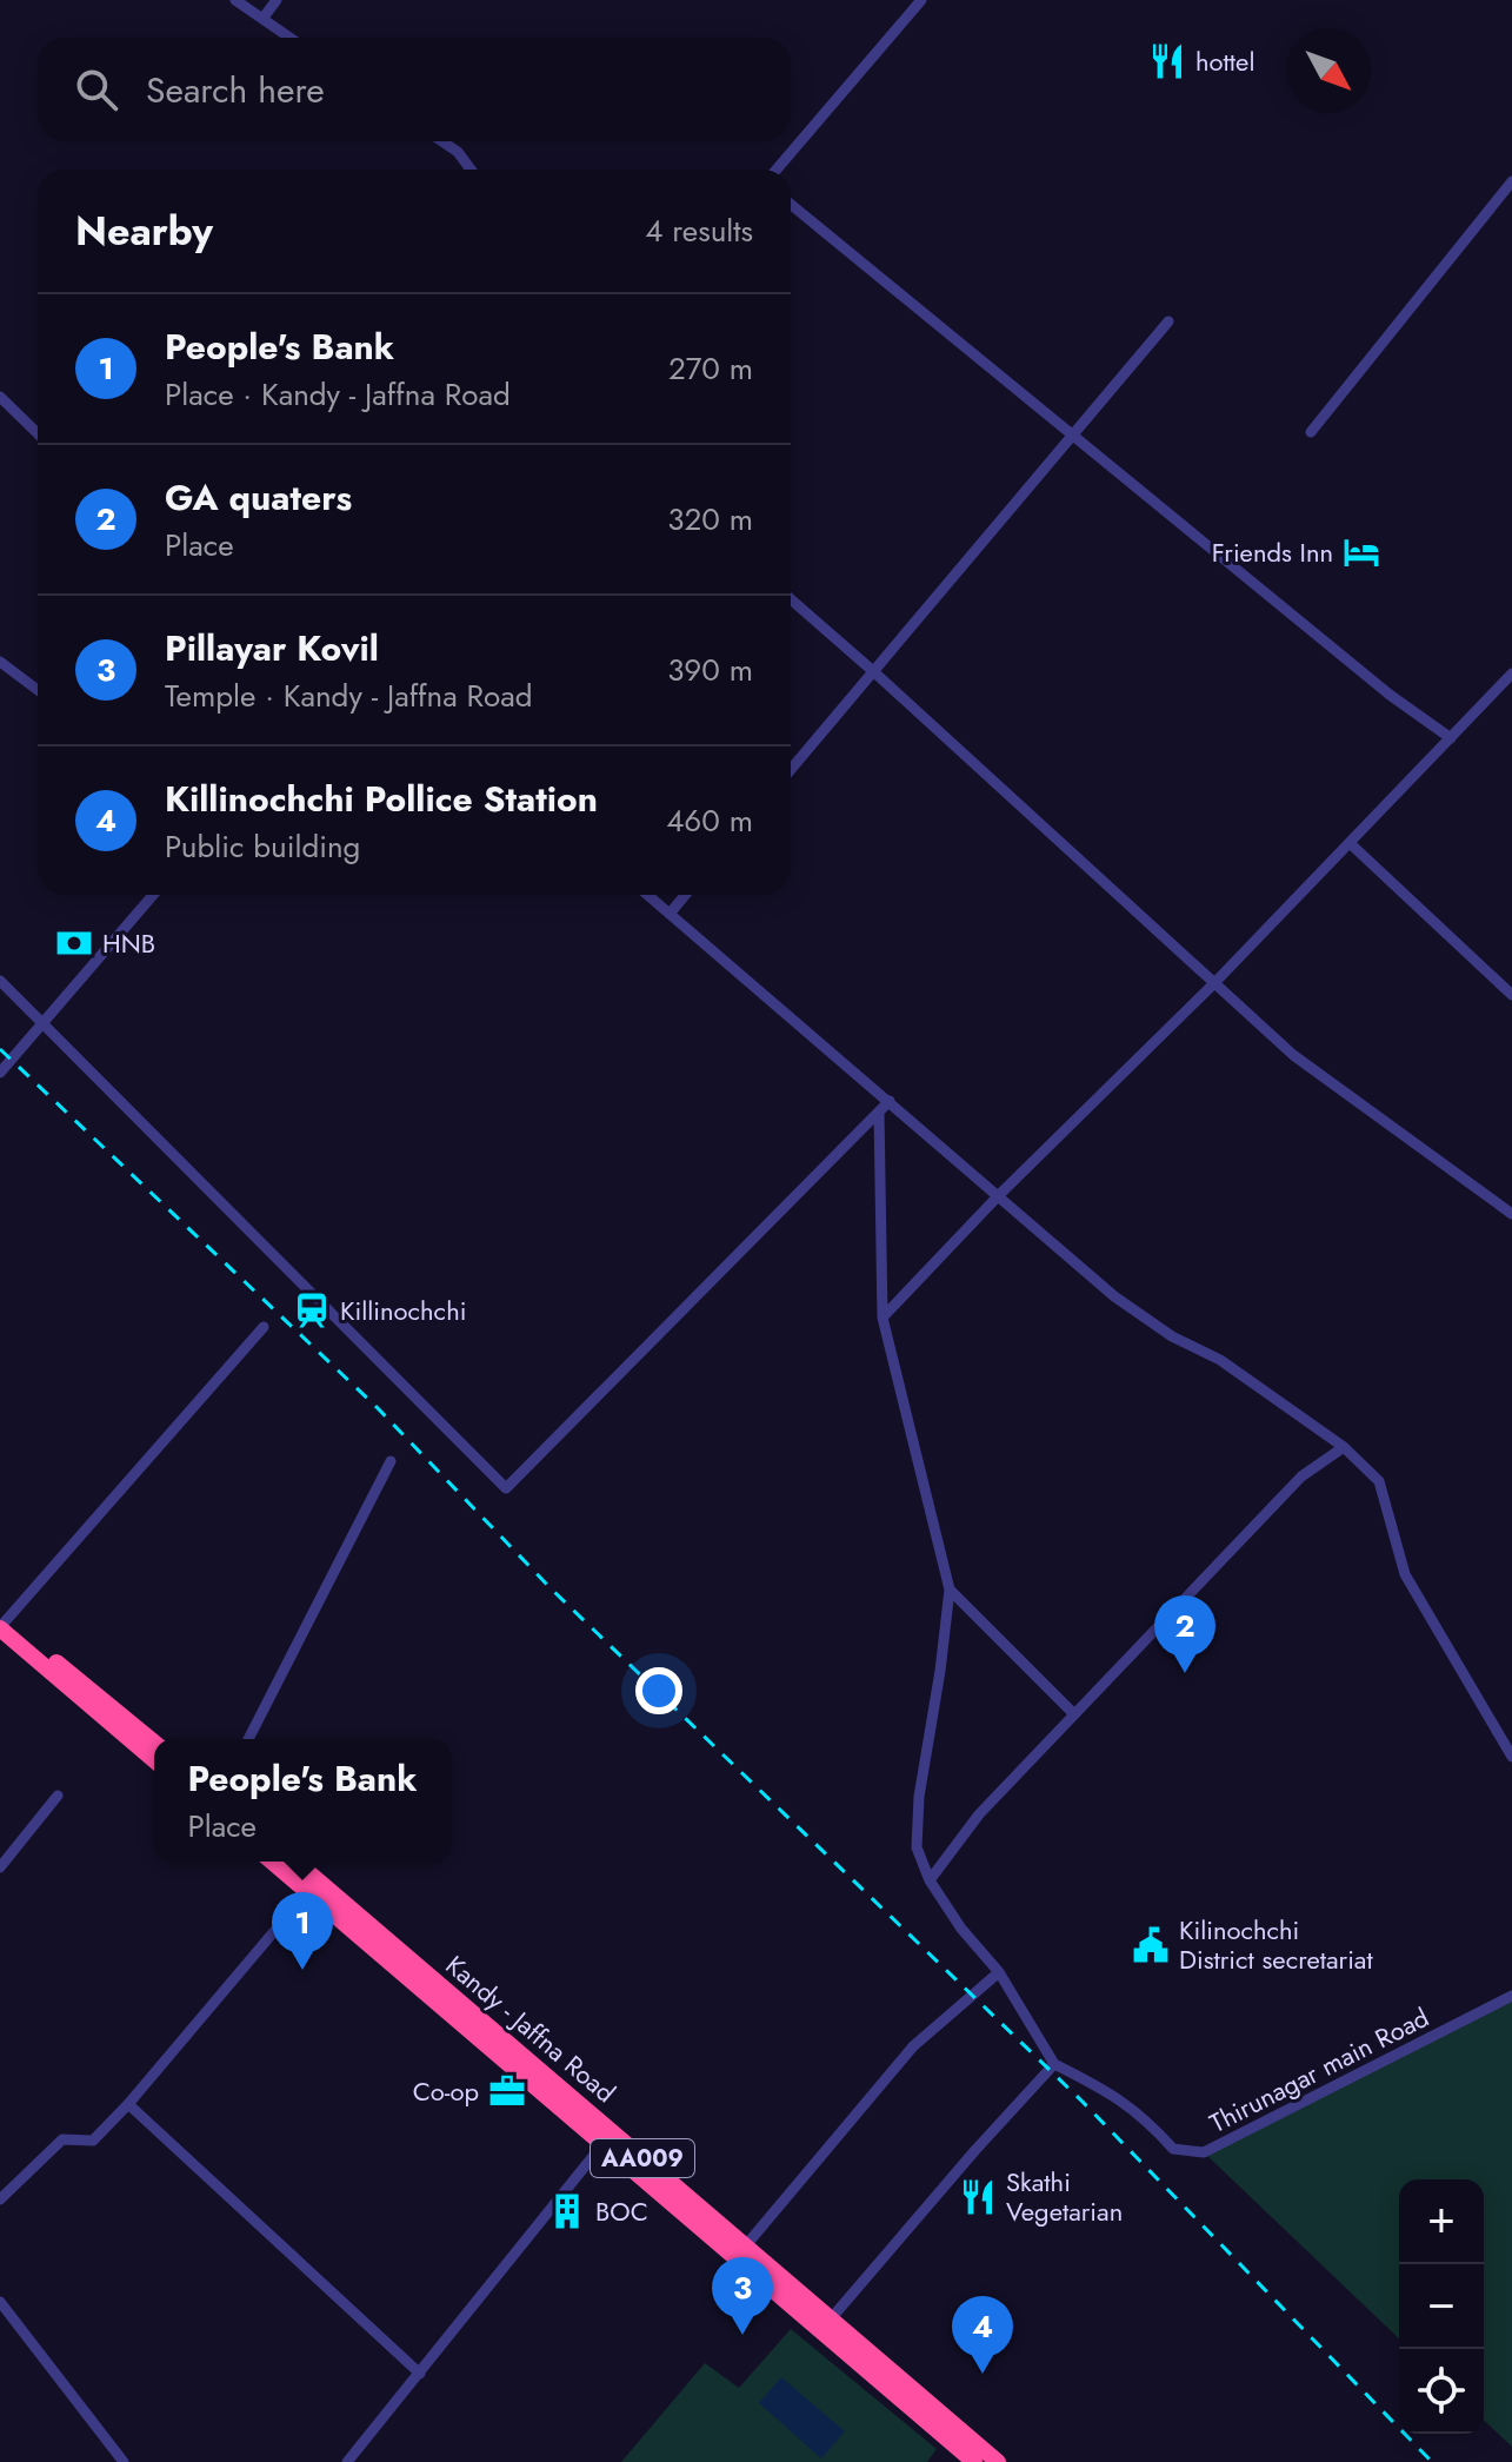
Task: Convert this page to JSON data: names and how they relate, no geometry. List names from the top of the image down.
{
  "streets": {
    "highway": ["Kandy - Jaffna Road", "AA009"],
    "street": ["Thirunagar main Road"]
  },
  "places": {
    "restaurant": ["hottel", "Skathi Vegetarian"],
    "hotel": ["Friends Inn"],
    "bank": ["HNB"],
    "station": ["Killinochchi"],
    "public building": ["Kilinochchi District secretariat"],
    "office": ["Co-op"],
    "building": ["BOC"]
  },
  "north": "bottom right",
  "page": {
    "search": "Search here",
    "heading": ["Nearby", "4 results"],
    "list": [
      {
        "mark": "1",
        "name": "People's Bank",
        "note": "Place · Kandy - Jaffna Road",
        "value": "270 m"
      },
      {
        "mark": "2",
        "name": "GA quaters",
        "note": "Place",
        "value": "320 m"
      },
      {
        "mark": "3",
        "name": "Pillayar Kovil",
        "note": "Temple · Kandy - Jaffna Road",
        "value": "390 m"
      },
      {
        "mark": "4",
        "name": "Killinochchi Pollice Station",
        "note": "Public building",
        "value": "460 m"
      }
    ],
    "pins": [
      "2",
      "1",
      "3",
      "4"
    ],
    "popup": ["People's Bank", "Place"],
    "map_buttons": ["+", "−"]
  }
}
